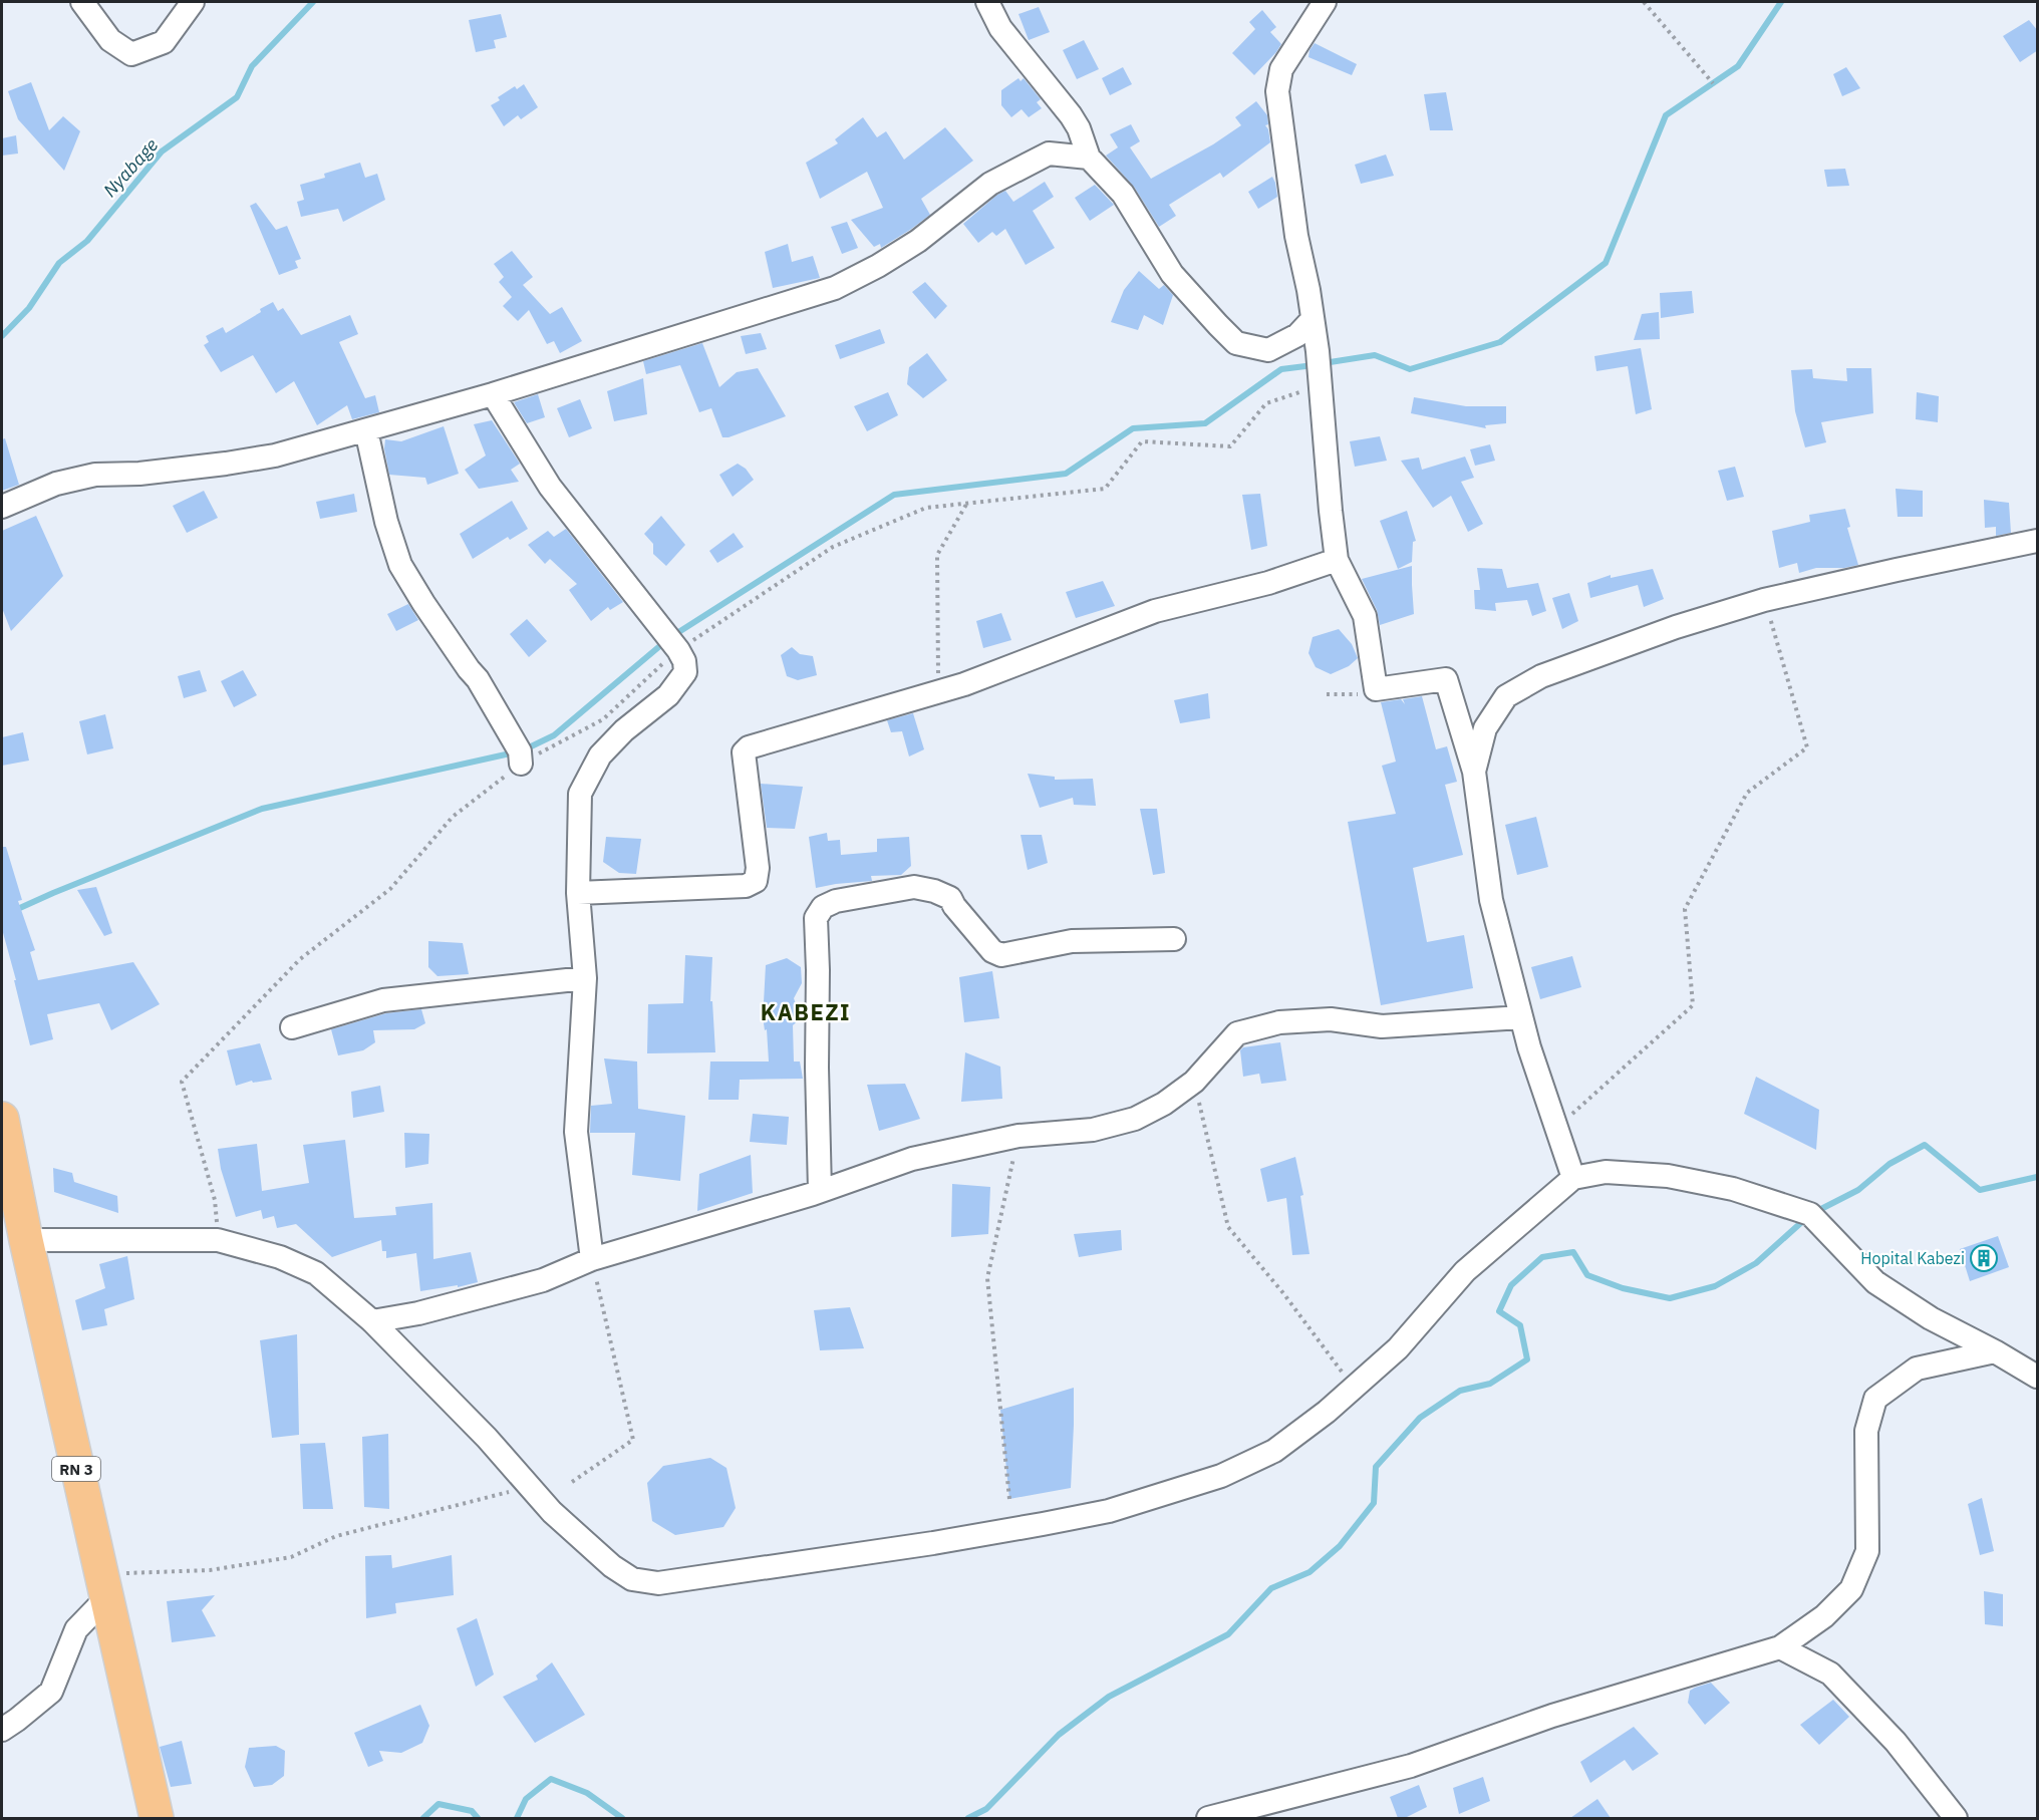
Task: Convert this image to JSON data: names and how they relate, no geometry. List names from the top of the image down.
{
  "streets": {
    "highway": ["RN 3"]
  },
  "districts": ["KABEZI"],
  "water": ["Nyabage"],
  "places": {
    "building": ["Hopital Kabezi"]
  }
}
